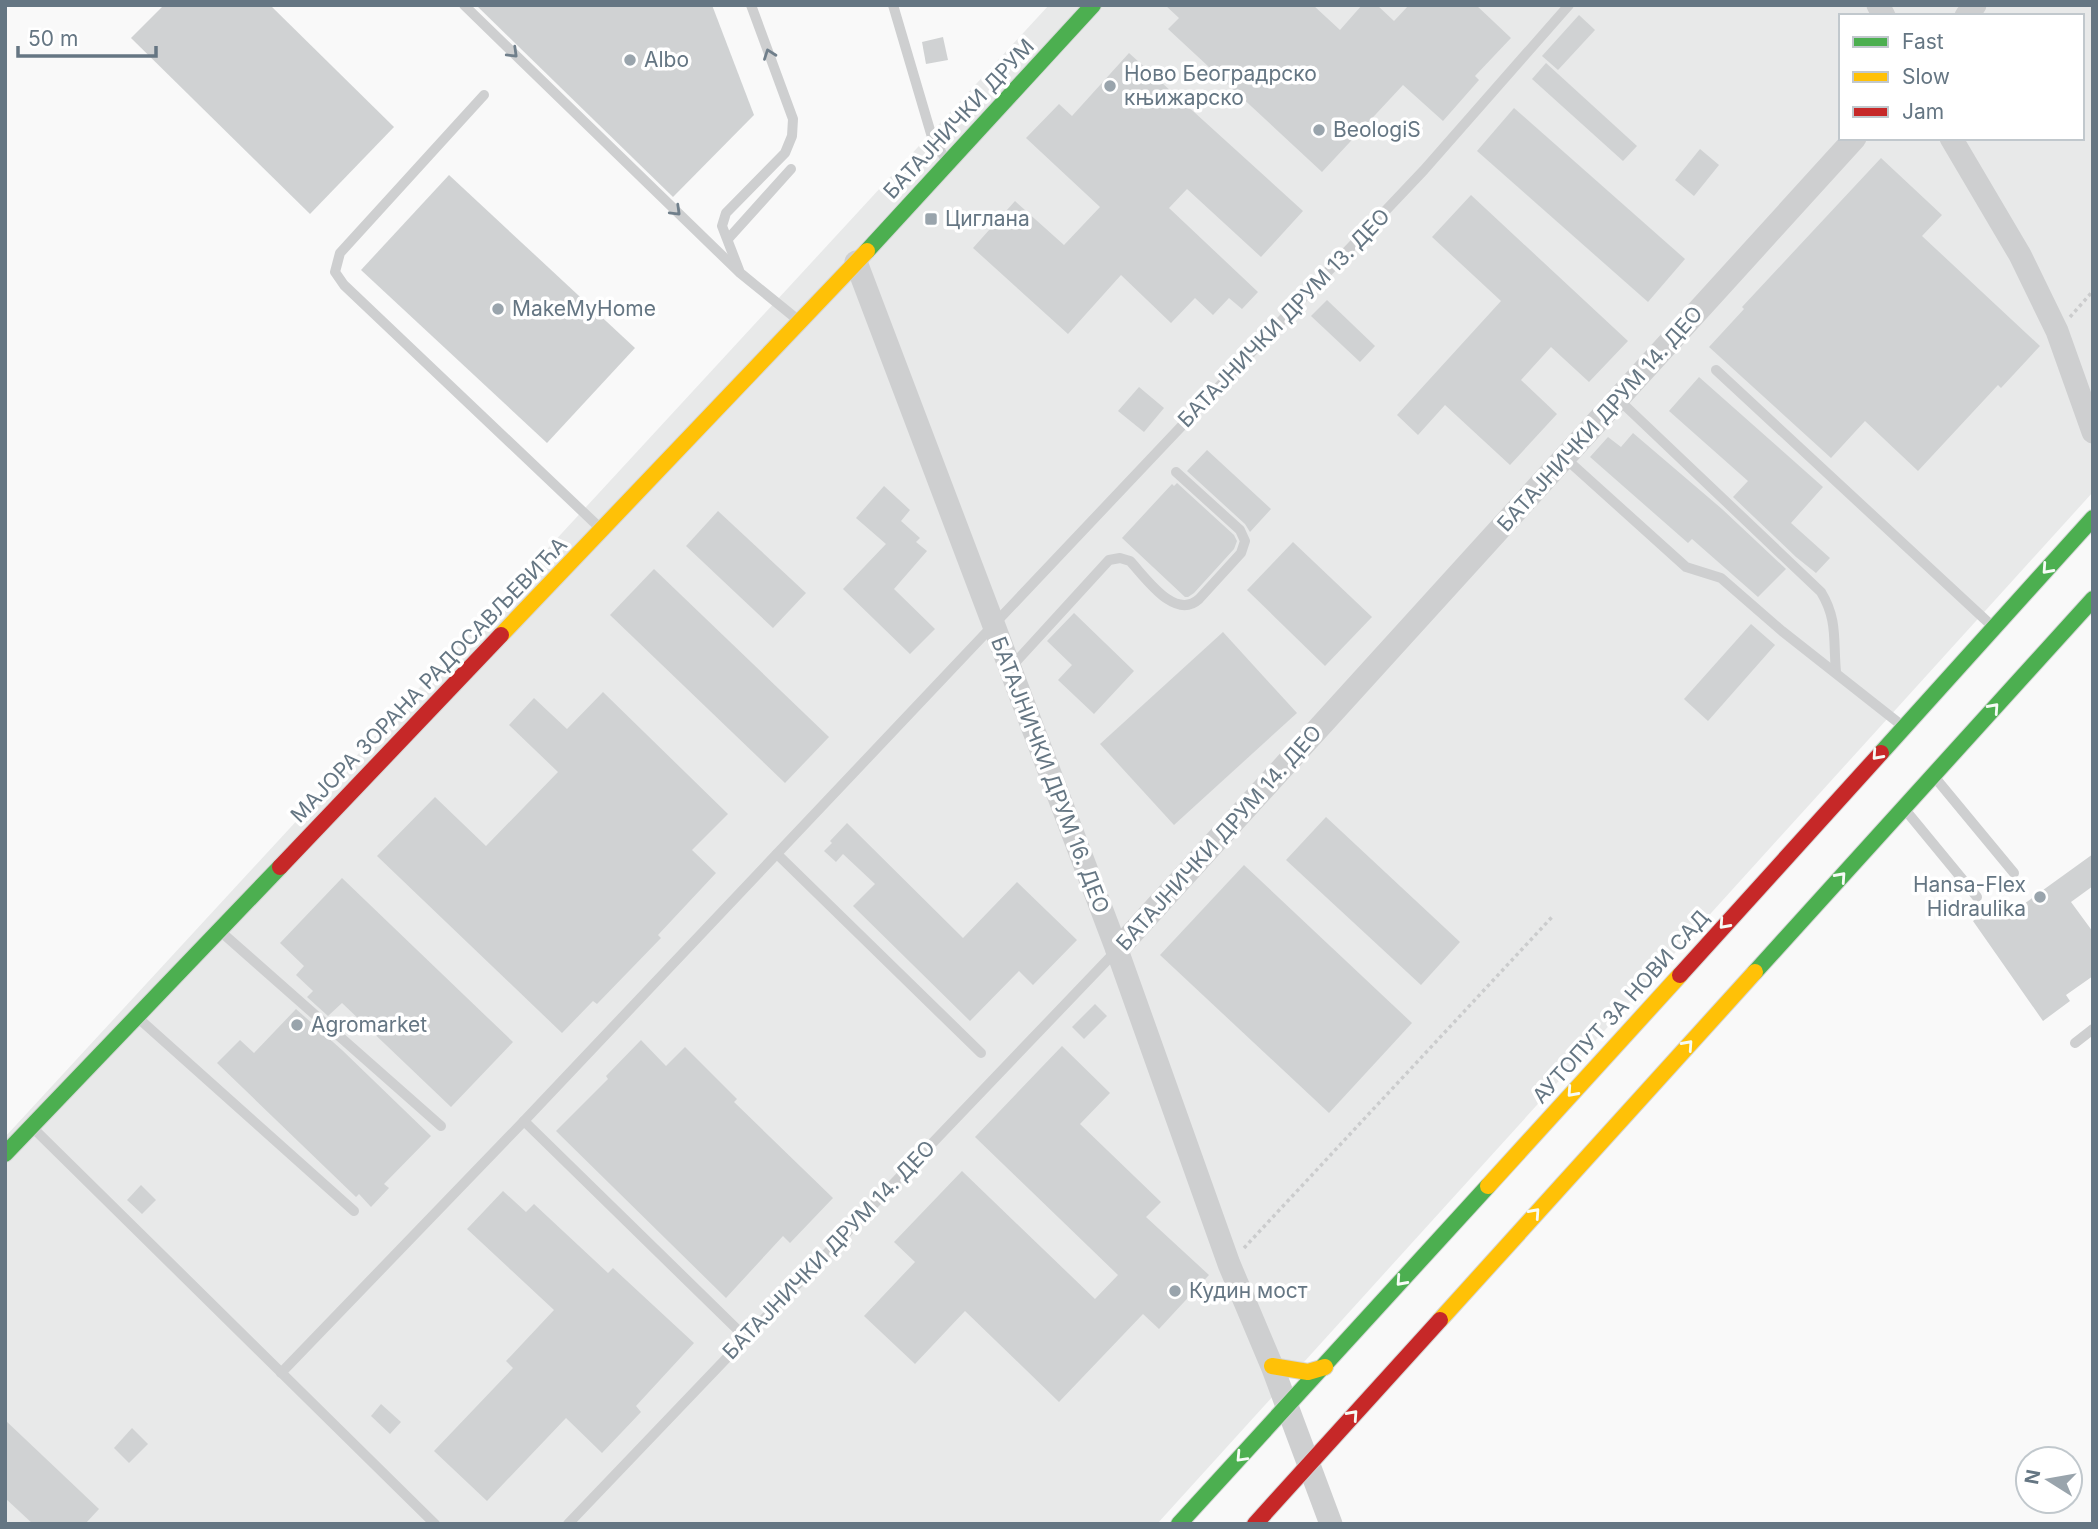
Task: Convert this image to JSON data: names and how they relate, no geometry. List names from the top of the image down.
{
  "streets": {
    "main road": ["БАТАЈНИЧКИ ДРУМ", "МАЈОРА ЗОРАНА РАДОСАВЉЕВИЋА", "АУТОПУТ ЗА НОВИ САД"],
    "street": ["БАТАЈНИЧКИ ДРУМ 14. ДЕО", "БАТАЈНИЧКИ ДРУМ 16. ДЕО"],
    "lane": ["БАТАЈНИЧКИ ДРУМ 13. ДЕО"]
  },
  "crossings": [
    ["БАТАЈНИЧКИ ДРУМ", "МАЈОРА ЗОРАНА РАДОСАВЉЕВИЋА"],
    ["БАТАЈНИЧКИ ДРУМ", "БАТАЈНИЧКИ ДРУМ 16. ДЕО"],
    ["БАТАЈНИЧКИ ДРУМ 13. ДЕО", "БАТАЈНИЧКИ ДРУМ 16. ДЕО"],
    ["БАТАЈНИЧКИ ДРУМ 14. ДЕО", "БАТАЈНИЧКИ ДРУМ 16. ДЕО"],
    ["МАЈОРА ЗОРАНА РАДОСАВЉЕВИЋА", "БАТАЈНИЧКИ ДРУМ 16. ДЕО"],
    ["БАТАЈНИЧКИ ДРУМ 16. ДЕО", "АУТОПУТ ЗА НОВИ САД"]
  ],
  "places": {
    "other": [
      "Albo",
      "Ново Београдрско књижарско",
      "BeologiS",
      "MakeMyHome",
      "Hansa-Flex Hidraulika",
      "Agromarket",
      "Кудин мост"
    ],
    "transit": ["Циглана"]
  },
  "legend": ["Fast", "Slow", "Jam"],
  "scale_bar": "50 m",
  "north": "left"
}
